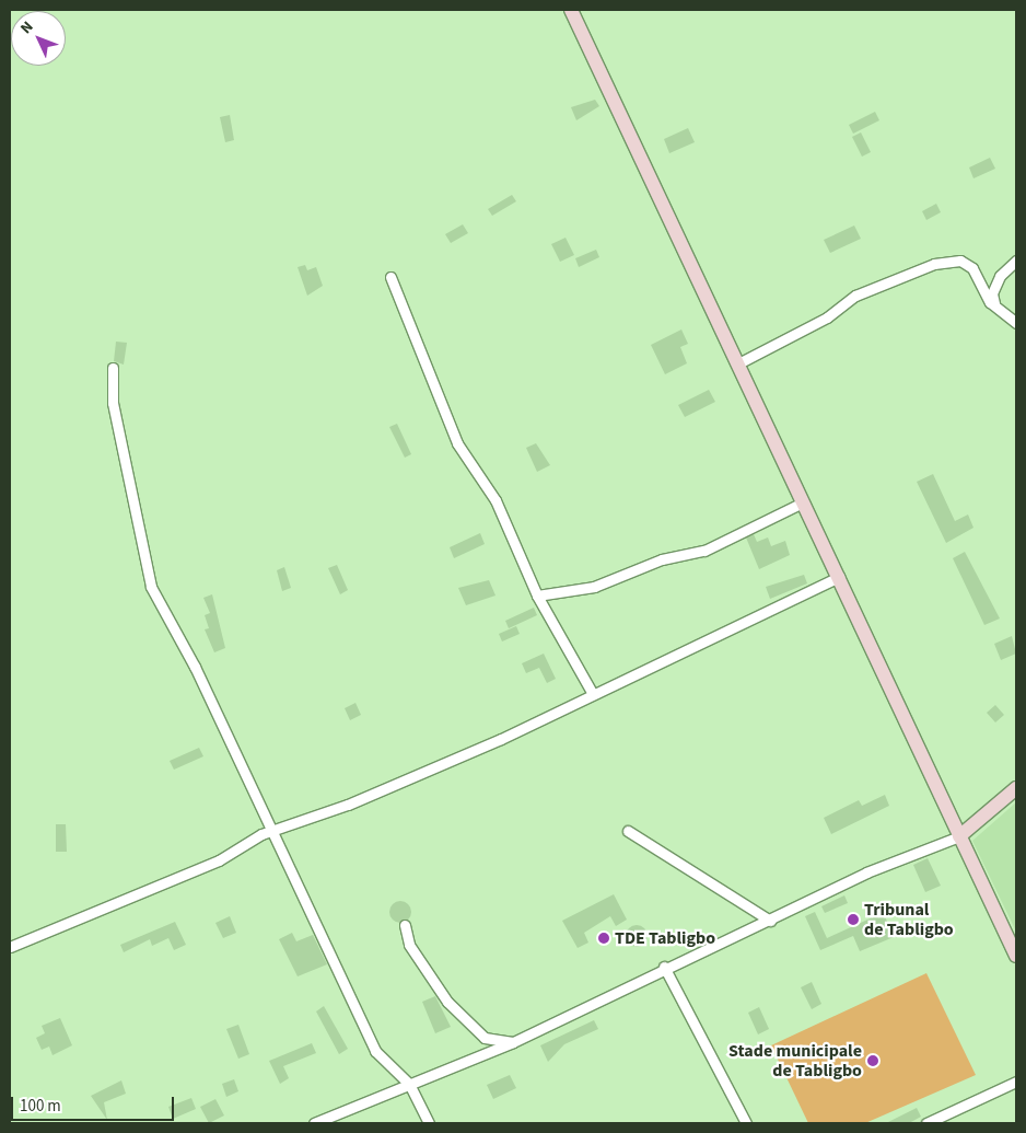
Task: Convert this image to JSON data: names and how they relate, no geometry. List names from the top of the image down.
{
  "places": ["Tribunal de Tabligbo", "TDE Tabligbo", "Stade municipale de Tabligbo"],
  "scale_bar": "100 m",
  "north": "top left"
}
